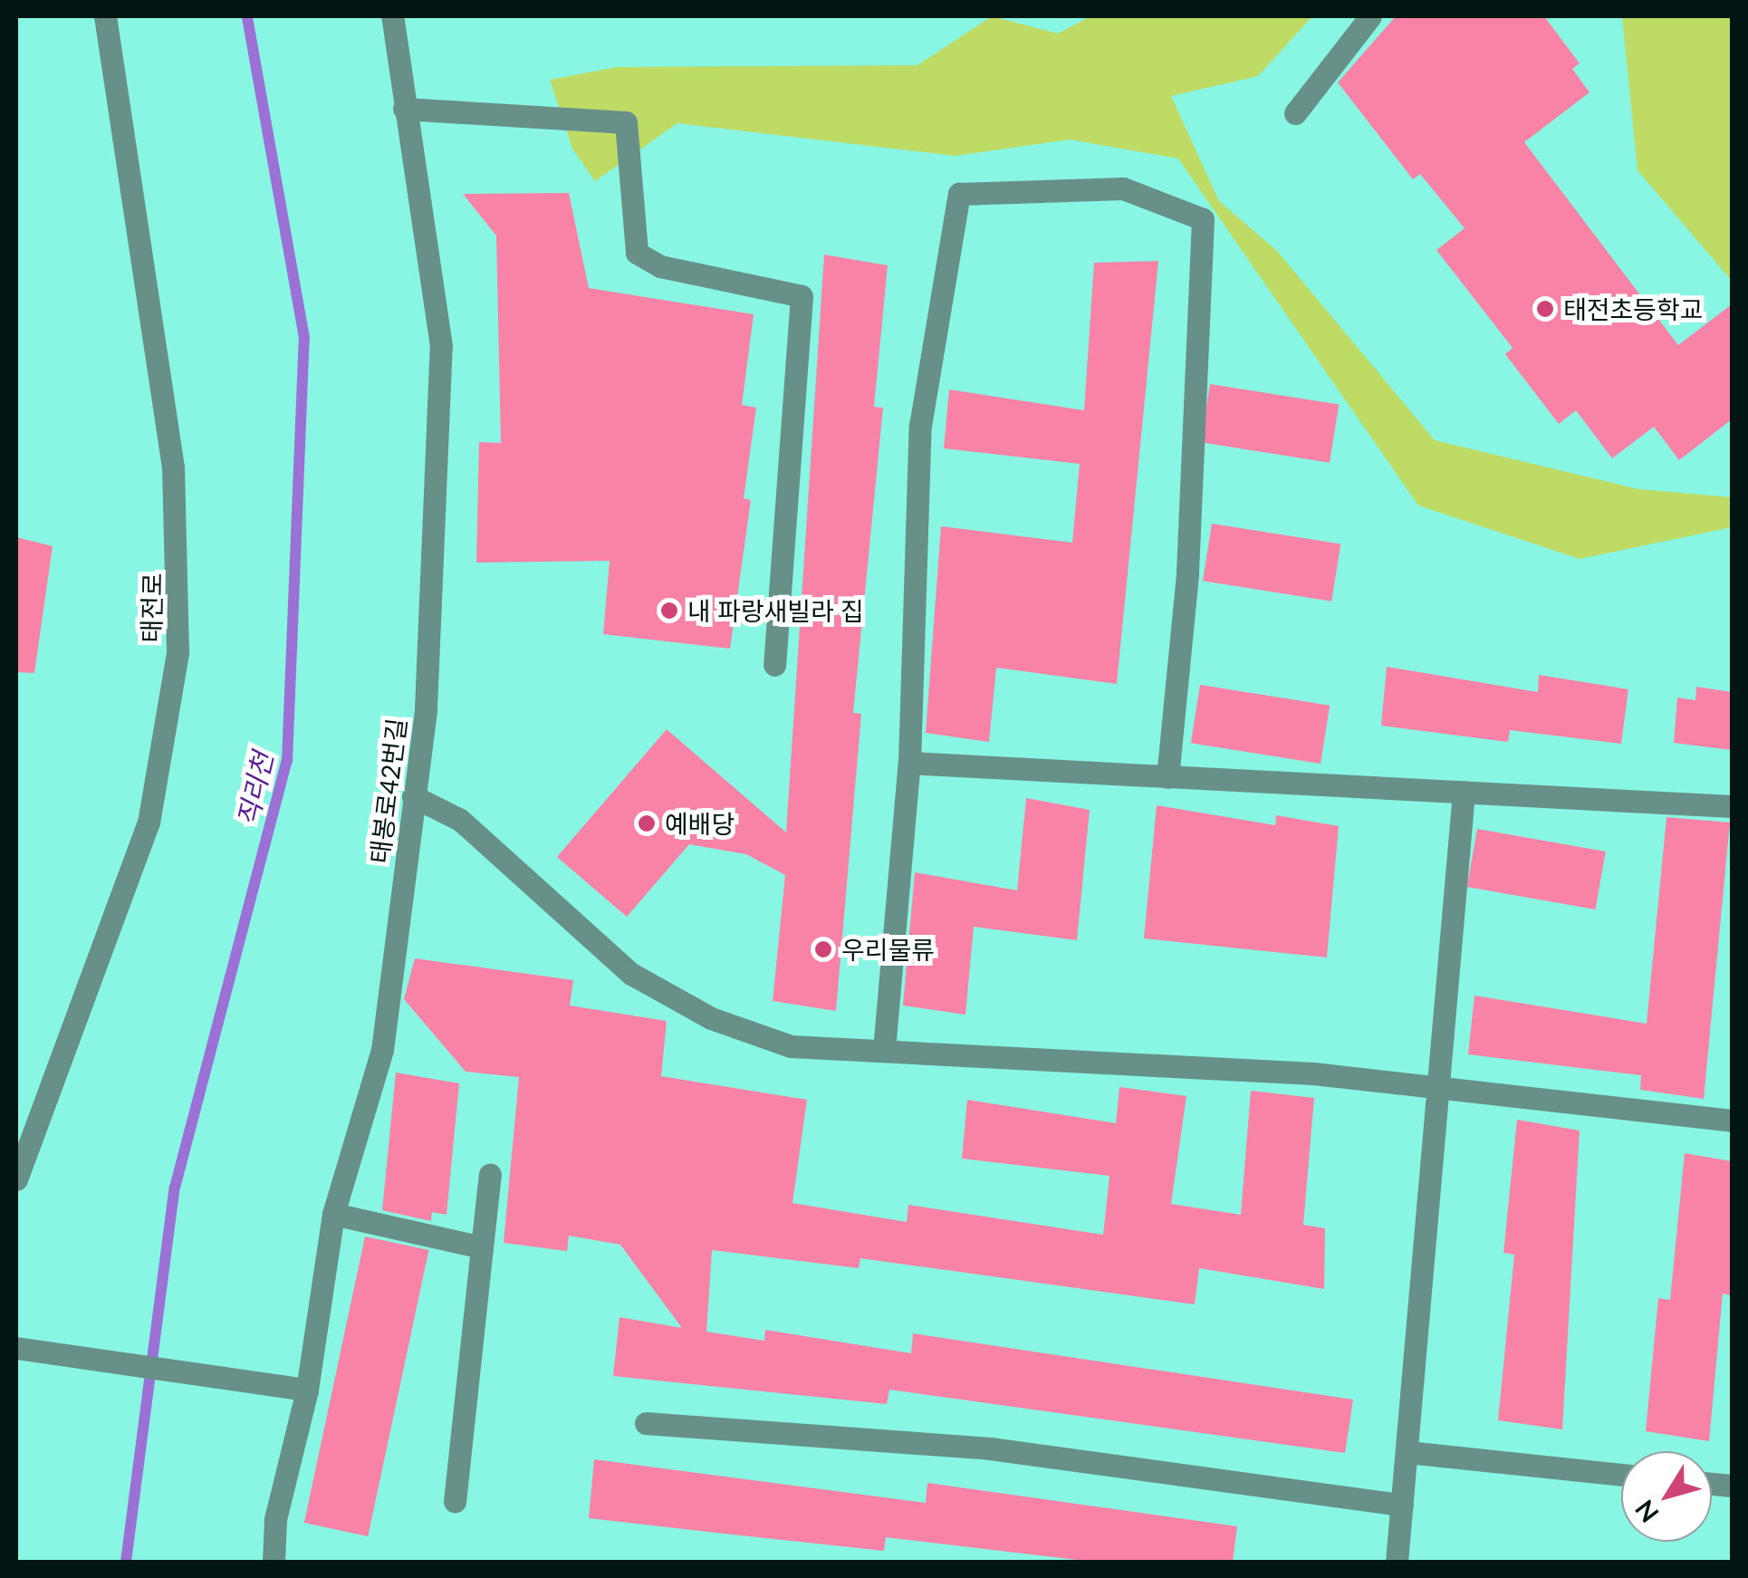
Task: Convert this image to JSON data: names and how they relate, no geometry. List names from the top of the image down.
{
  "streets": {
    "street": ["태전로", "태봉로42번길"]
  },
  "water": ["직리천"],
  "places": [
    "태전초등학교",
    "내 파랑새빌라 집",
    "예배당",
    "우리물류"
  ],
  "north": "bottom left"
}
